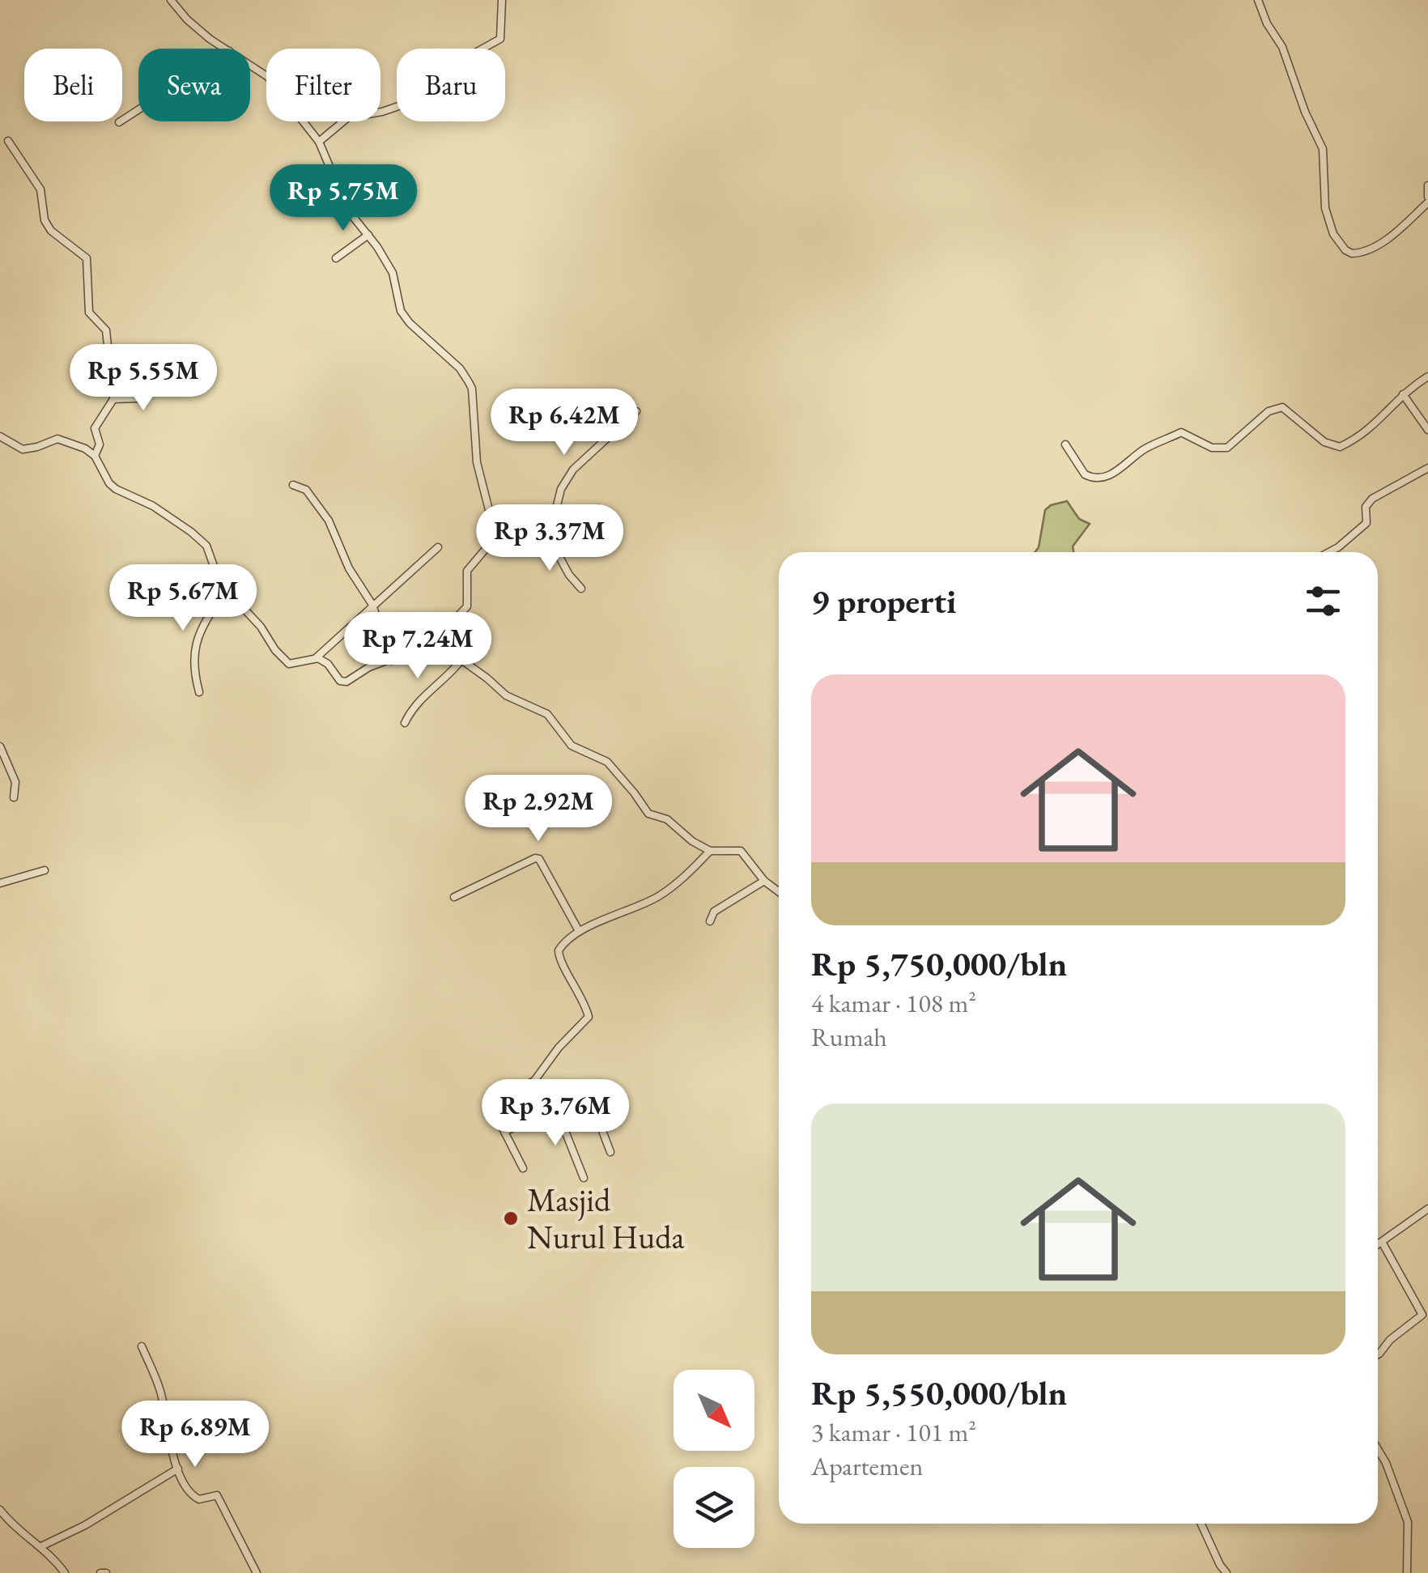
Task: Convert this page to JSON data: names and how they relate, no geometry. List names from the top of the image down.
{
  "places": ["Masjid Nurul Huda"],
  "north": "bottom right",
  "page": {
    "chip": [
      "Beli",
      "Sewa",
      "Filter",
      "Baru"
    ],
    "price": [
      "Rp 5.75M",
      "Rp 5.55M",
      "Rp 6.42M",
      "Rp 3.37M",
      "Rp 5.67M",
      "Rp 7.24M",
      "Rp 2.92M",
      "Rp 3.76M",
      "Rp 6.89M"
    ],
    "heading": "9 properti",
    "list": [
      {
        "name": "Rp 5,750,000/bln",
        "note": "4 kamar · 108 m² · Rumah"
      },
      {
        "name": "Rp 5,550,000/bln",
        "note": "3 kamar · 101 m² · Apartemen"
      }
    ]
  }
}
